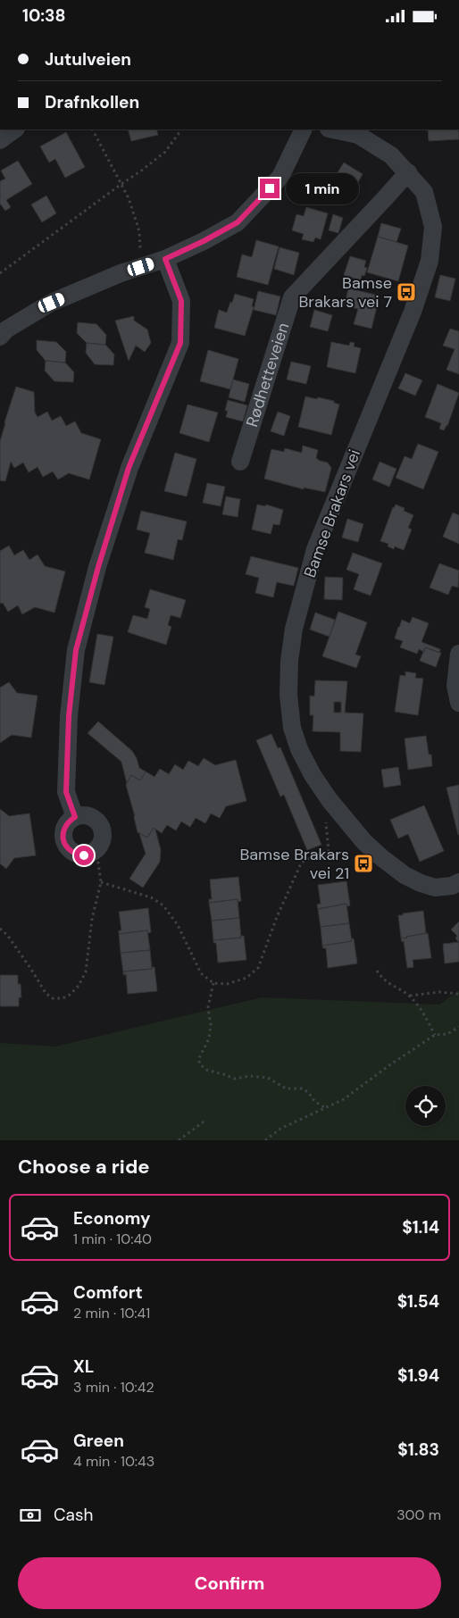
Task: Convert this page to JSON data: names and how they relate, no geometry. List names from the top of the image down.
{
  "streets": {
    "street": ["Rødhetteveien", "Bamse Brakars vei"]
  },
  "crossings": [
    ["Rødhetteveien", "Bamse Brakars vei"]
  ],
  "places": {
    "bus stop": ["Bamse Brakars vei 7", "Bamse Brakars vei 21"]
  },
  "page": {
    "status": "10:38",
    "banner": ["Jutulveien", "Drafnkollen"],
    "bubble": "1 min",
    "heading": "Choose a ride",
    "list": [
      {
        "name": "Economy",
        "note": "1 min · 10:40",
        "value": "$1.14"
      },
      {
        "name": "Comfort",
        "note": "2 min · 10:41",
        "value": "$1.54"
      },
      {
        "name": "XL",
        "note": "3 min · 10:42",
        "value": "$1.94"
      },
      {
        "name": "Green",
        "note": "4 min · 10:43",
        "value": "$1.83"
      }
    ],
    "pay": ["Cash", "300 m"],
    "buttons": "Confirm"
  }
}
